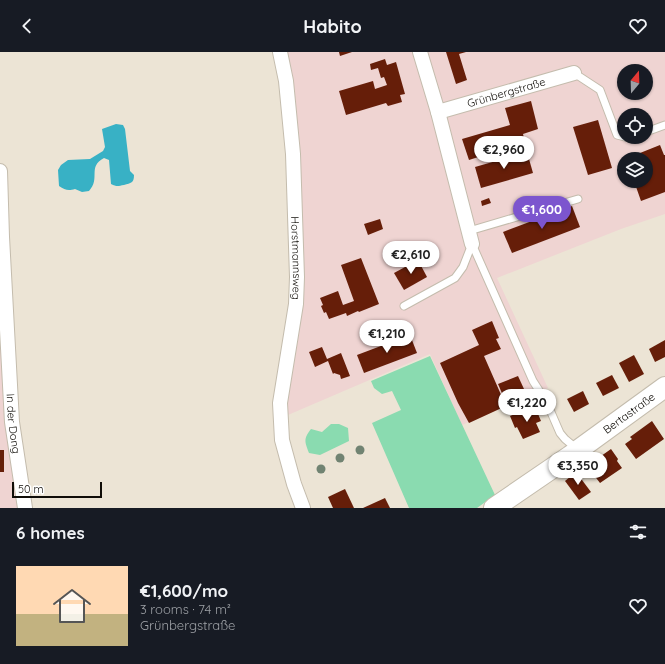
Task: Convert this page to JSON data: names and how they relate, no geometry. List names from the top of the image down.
{
  "streets": {
    "street": [
      "Grünbergstraße",
      "Horstmannsweg",
      "Bertastraße",
      "In der Dong"
    ]
  },
  "scale_bar": "50 m",
  "north": "top",
  "page": {
    "header": "Habito",
    "price": [
      "€2,960",
      "€1,600",
      "€2,610",
      "€1,210",
      "€1,220",
      "€3,350"
    ],
    "scale": "50 m",
    "heading": "6 homes",
    "list": [
      {
        "name": "€1,600/mo",
        "note": "3 rooms · 74 m² · Grünbergstraße"
      }
    ]
  }
}
